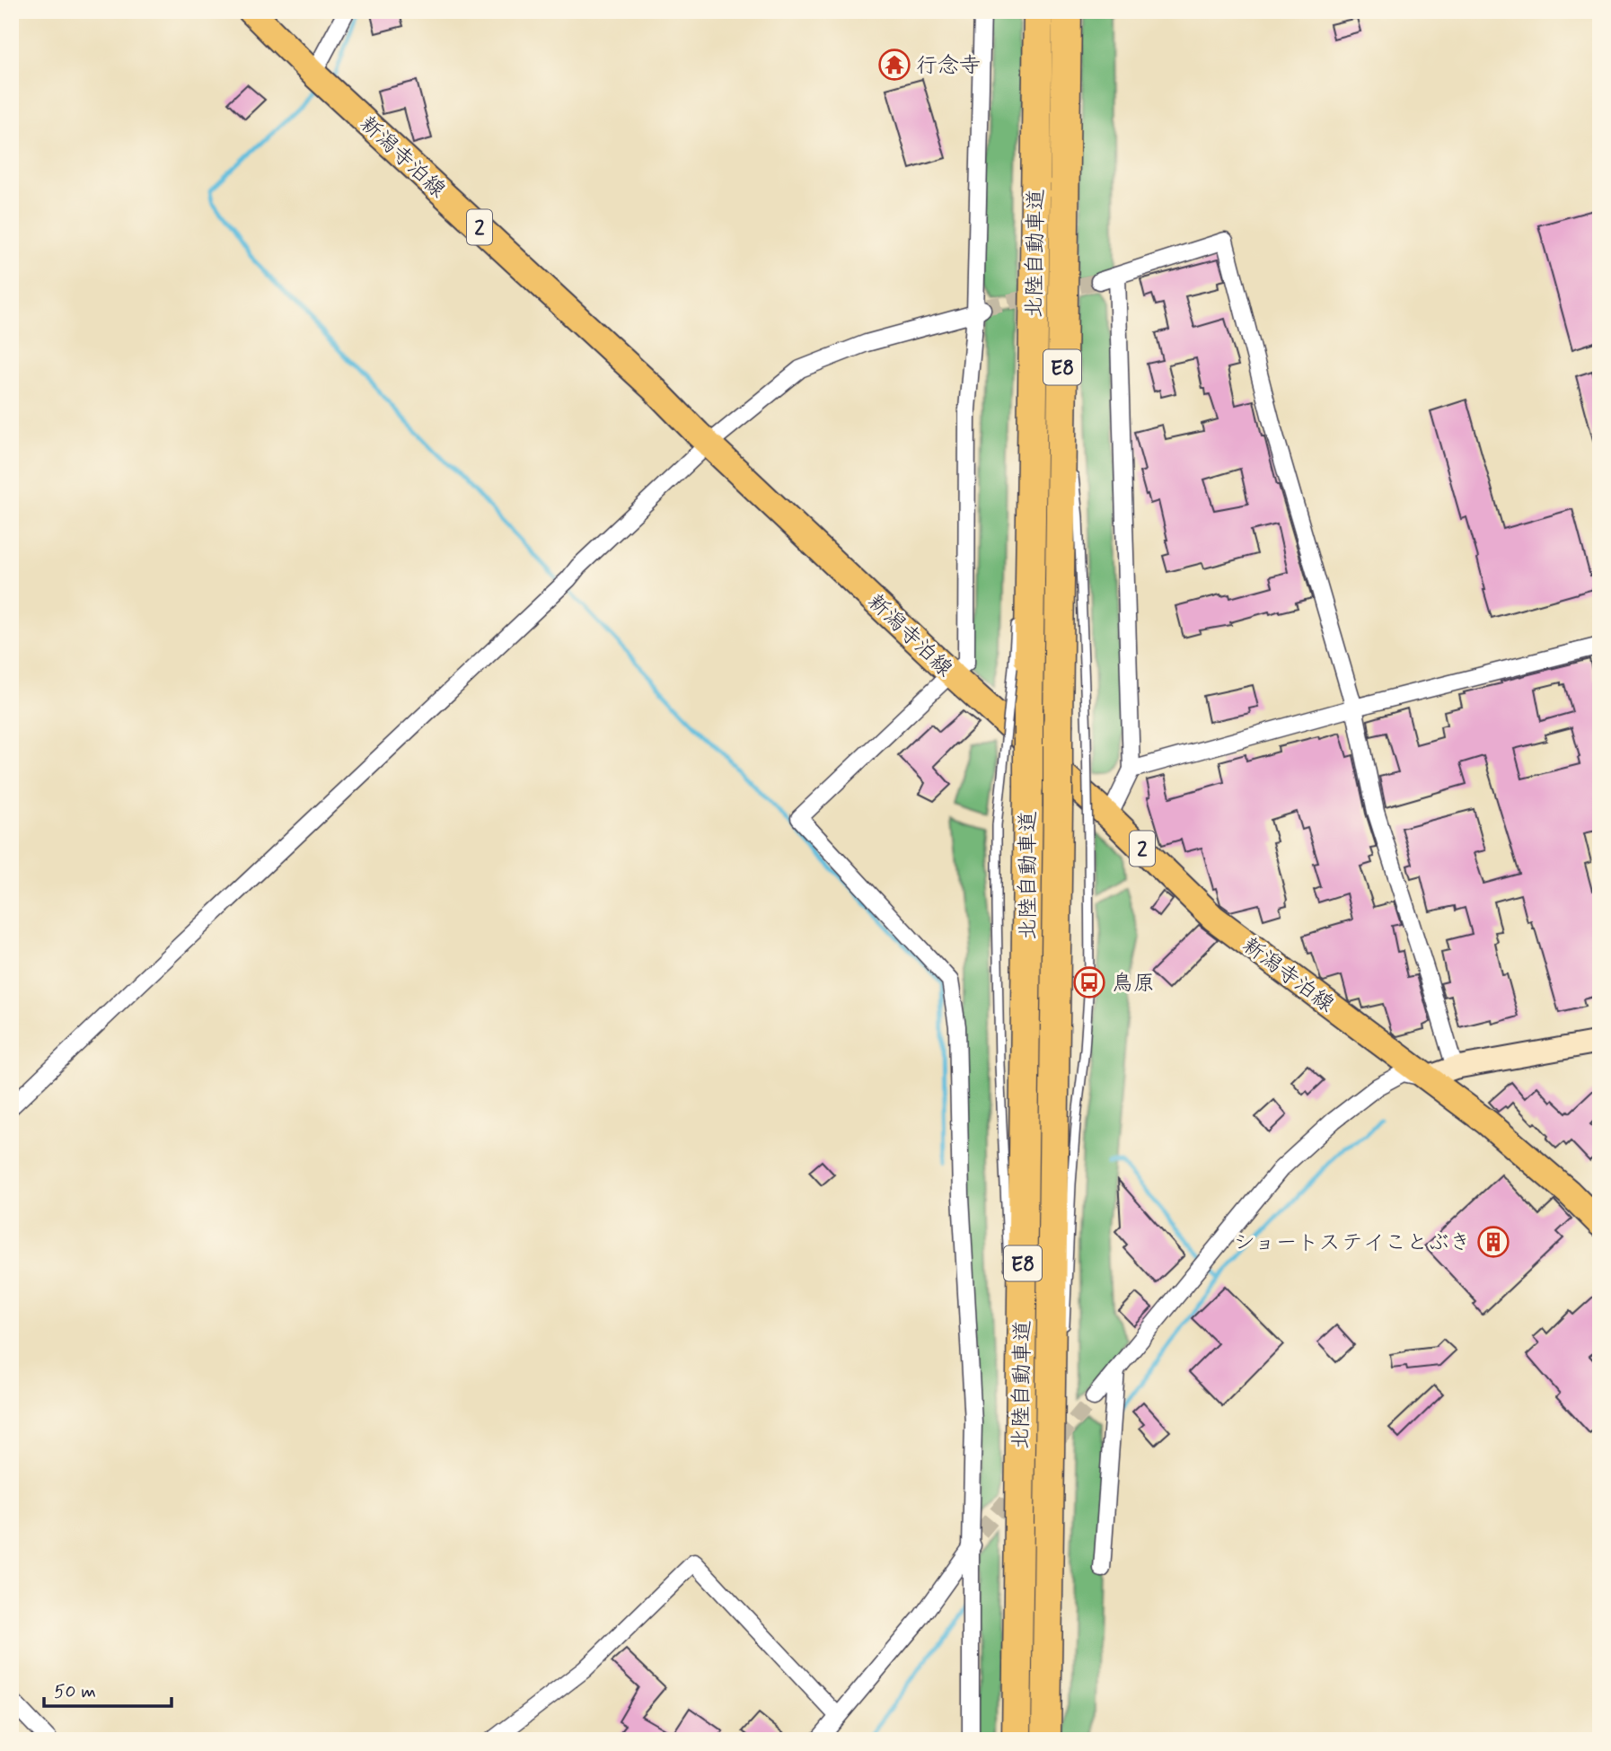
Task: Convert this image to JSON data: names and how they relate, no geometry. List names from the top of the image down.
{
  "streets": {
    "highway": ["北陸自動車道", "E8"],
    "main road": ["新潟寺泊線", "2"]
  },
  "places": {
    "temple": ["行念寺"],
    "bus stop": ["鳥原"],
    "building": ["ショートステイことぶき"]
  },
  "scale_bar": "50 m"
}
